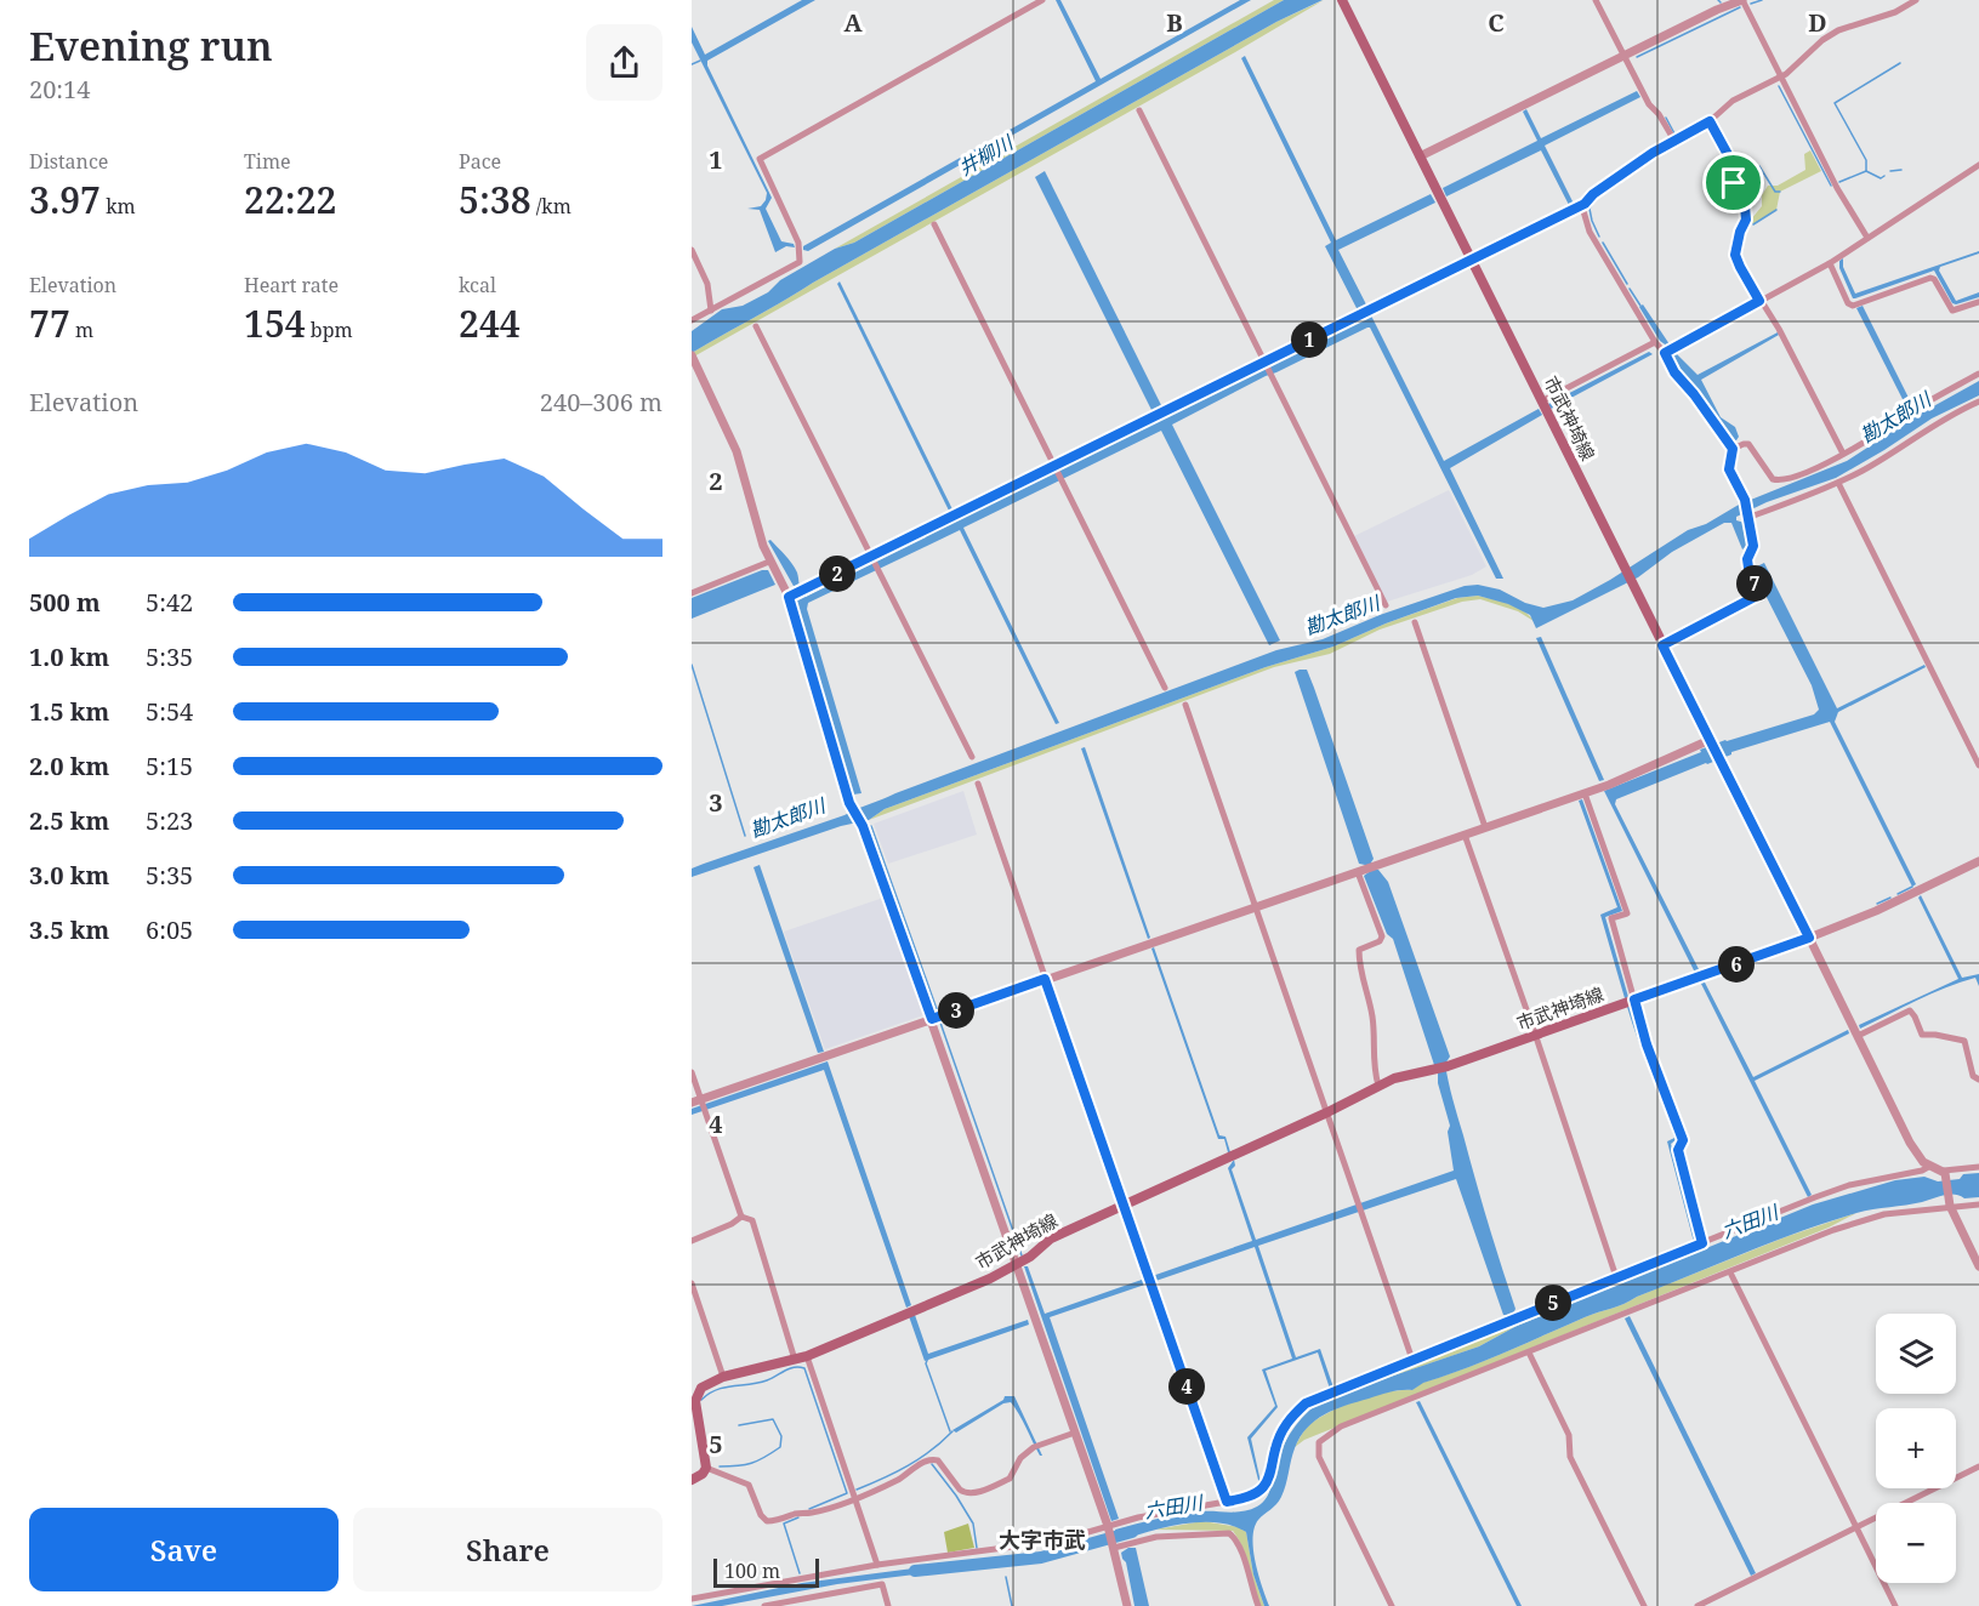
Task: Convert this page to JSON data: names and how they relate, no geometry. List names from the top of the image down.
{
  "streets": {
    "main road": ["市武神埼線"]
  },
  "districts": ["大字市武"],
  "water": ["井柳川", "勘太郎川", "六田川"],
  "scale_bar": "100 m",
  "page": {
    "heading": ["Evening run", "20:14"],
    "stats": [
      ["Distance", "3.97 km"],
      ["Time", "22:22"],
      ["Pace", "5:38 /km"],
      ["Elevation", "77 m"],
      ["Heart rate", "154 bpm"],
      ["kcal", "244"]
    ],
    "pins": [
      "1",
      "2",
      "7",
      "6",
      "3",
      "5",
      "4"
    ],
    "chart": ["Elevation", "240–306 m"],
    "list": [
      {
        "name": "500 m",
        "note": "5:42"
      },
      {
        "name": "1.0 km",
        "note": "5:35"
      },
      {
        "name": "1.5 km",
        "note": "5:54"
      },
      {
        "name": "2.0 km",
        "note": "5:15"
      },
      {
        "name": "2.5 km",
        "note": "5:23"
      },
      {
        "name": "3.0 km",
        "note": "5:35"
      },
      {
        "name": "3.5 km",
        "note": "6:05"
      }
    ],
    "map_buttons": ["+", "−"],
    "buttons": ["Save", "Share"],
    "scale": "100 m"
  },
  "grid": {
    "columns": [
      "A",
      "B",
      "C",
      "D"
    ],
    "rows": [
      "1",
      "2",
      "3",
      "4",
      "5"
    ]
  }
}
